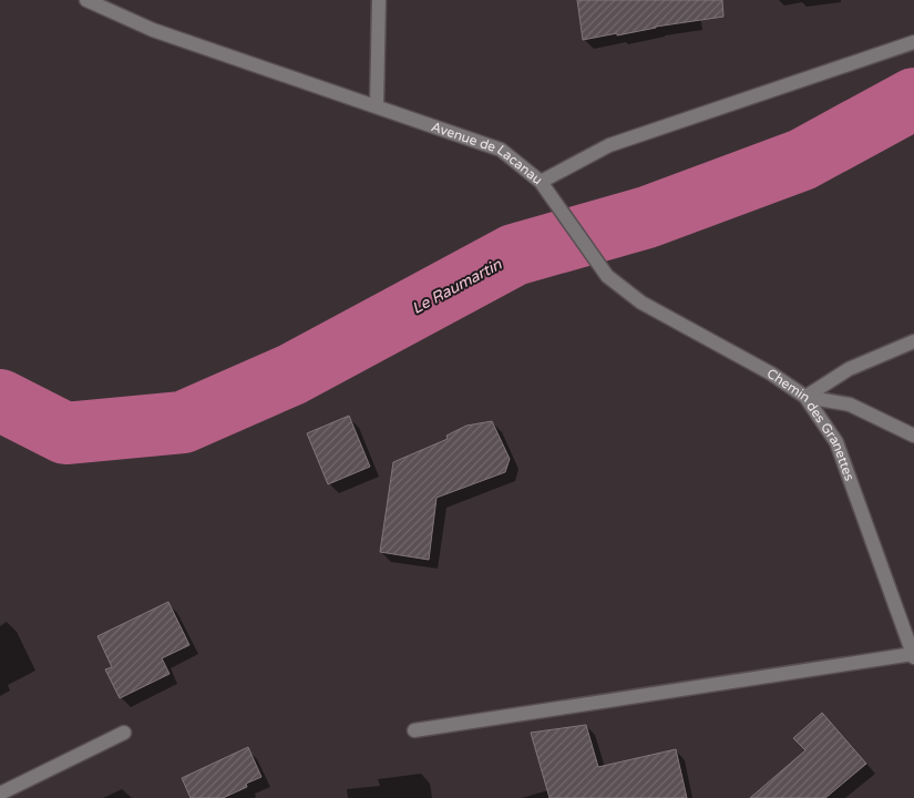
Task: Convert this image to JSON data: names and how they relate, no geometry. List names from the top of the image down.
{
  "streets": {
    "street": ["Avenue de Lacanau", "Chemin des Granettes"]
  },
  "crossings": [
    ["Avenue de Lacanau", "Chemin des Granettes"]
  ],
  "water": ["Le Raumartin"]
}
